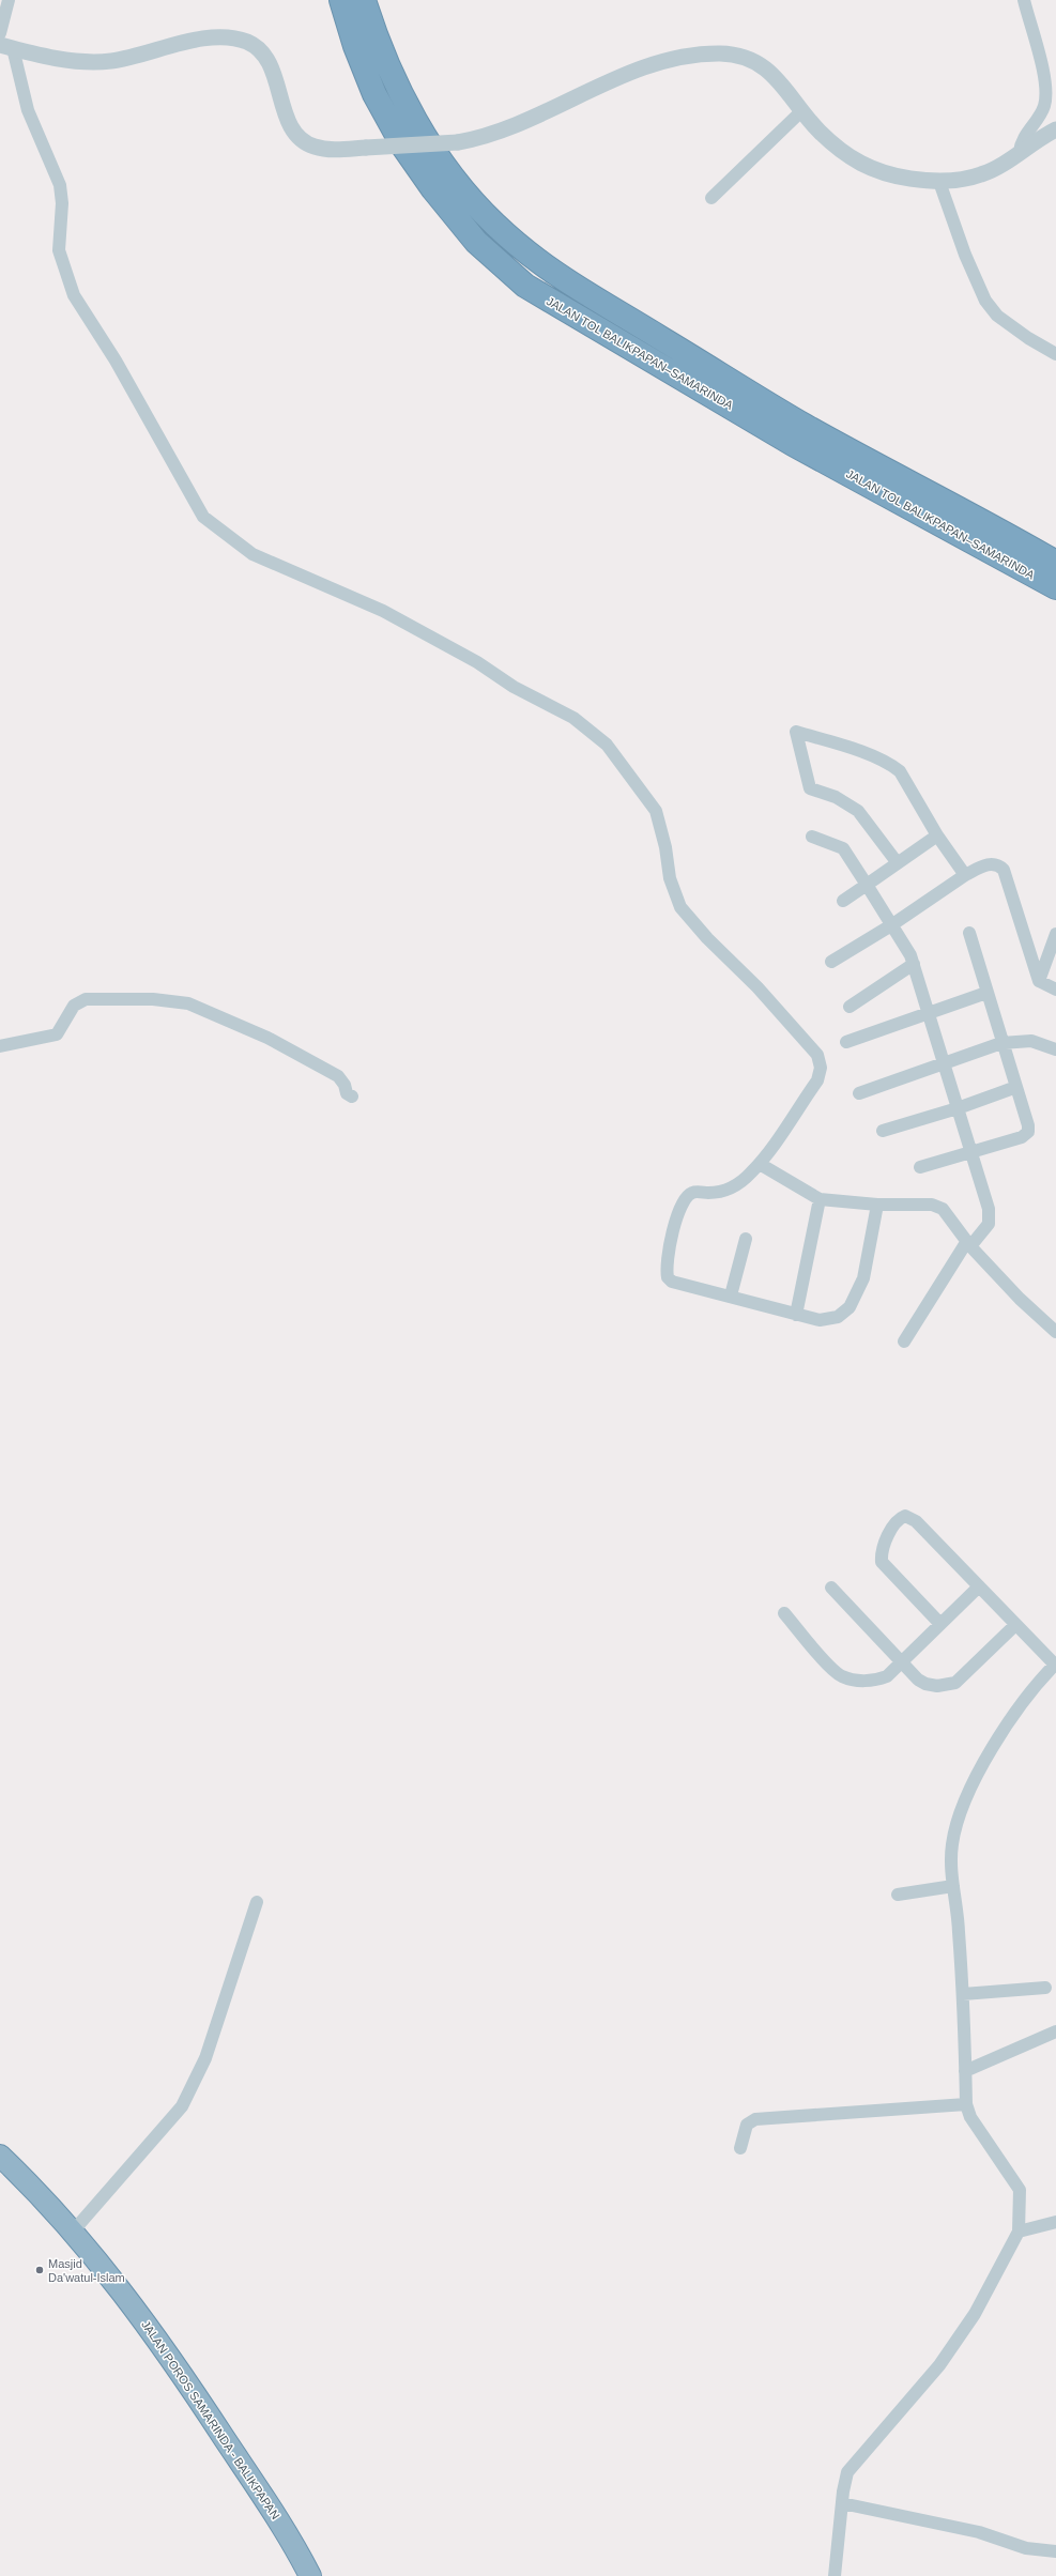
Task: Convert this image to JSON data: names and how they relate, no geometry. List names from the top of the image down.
{
  "streets": {
    "highway": ["JALAN TOL BALIKPAPAN–SAMARINDA", "JALAN POROS SAMARINDA - BALIKPAPAN"]
  },
  "places": ["Masjid Da'watul-Islam"]
}
